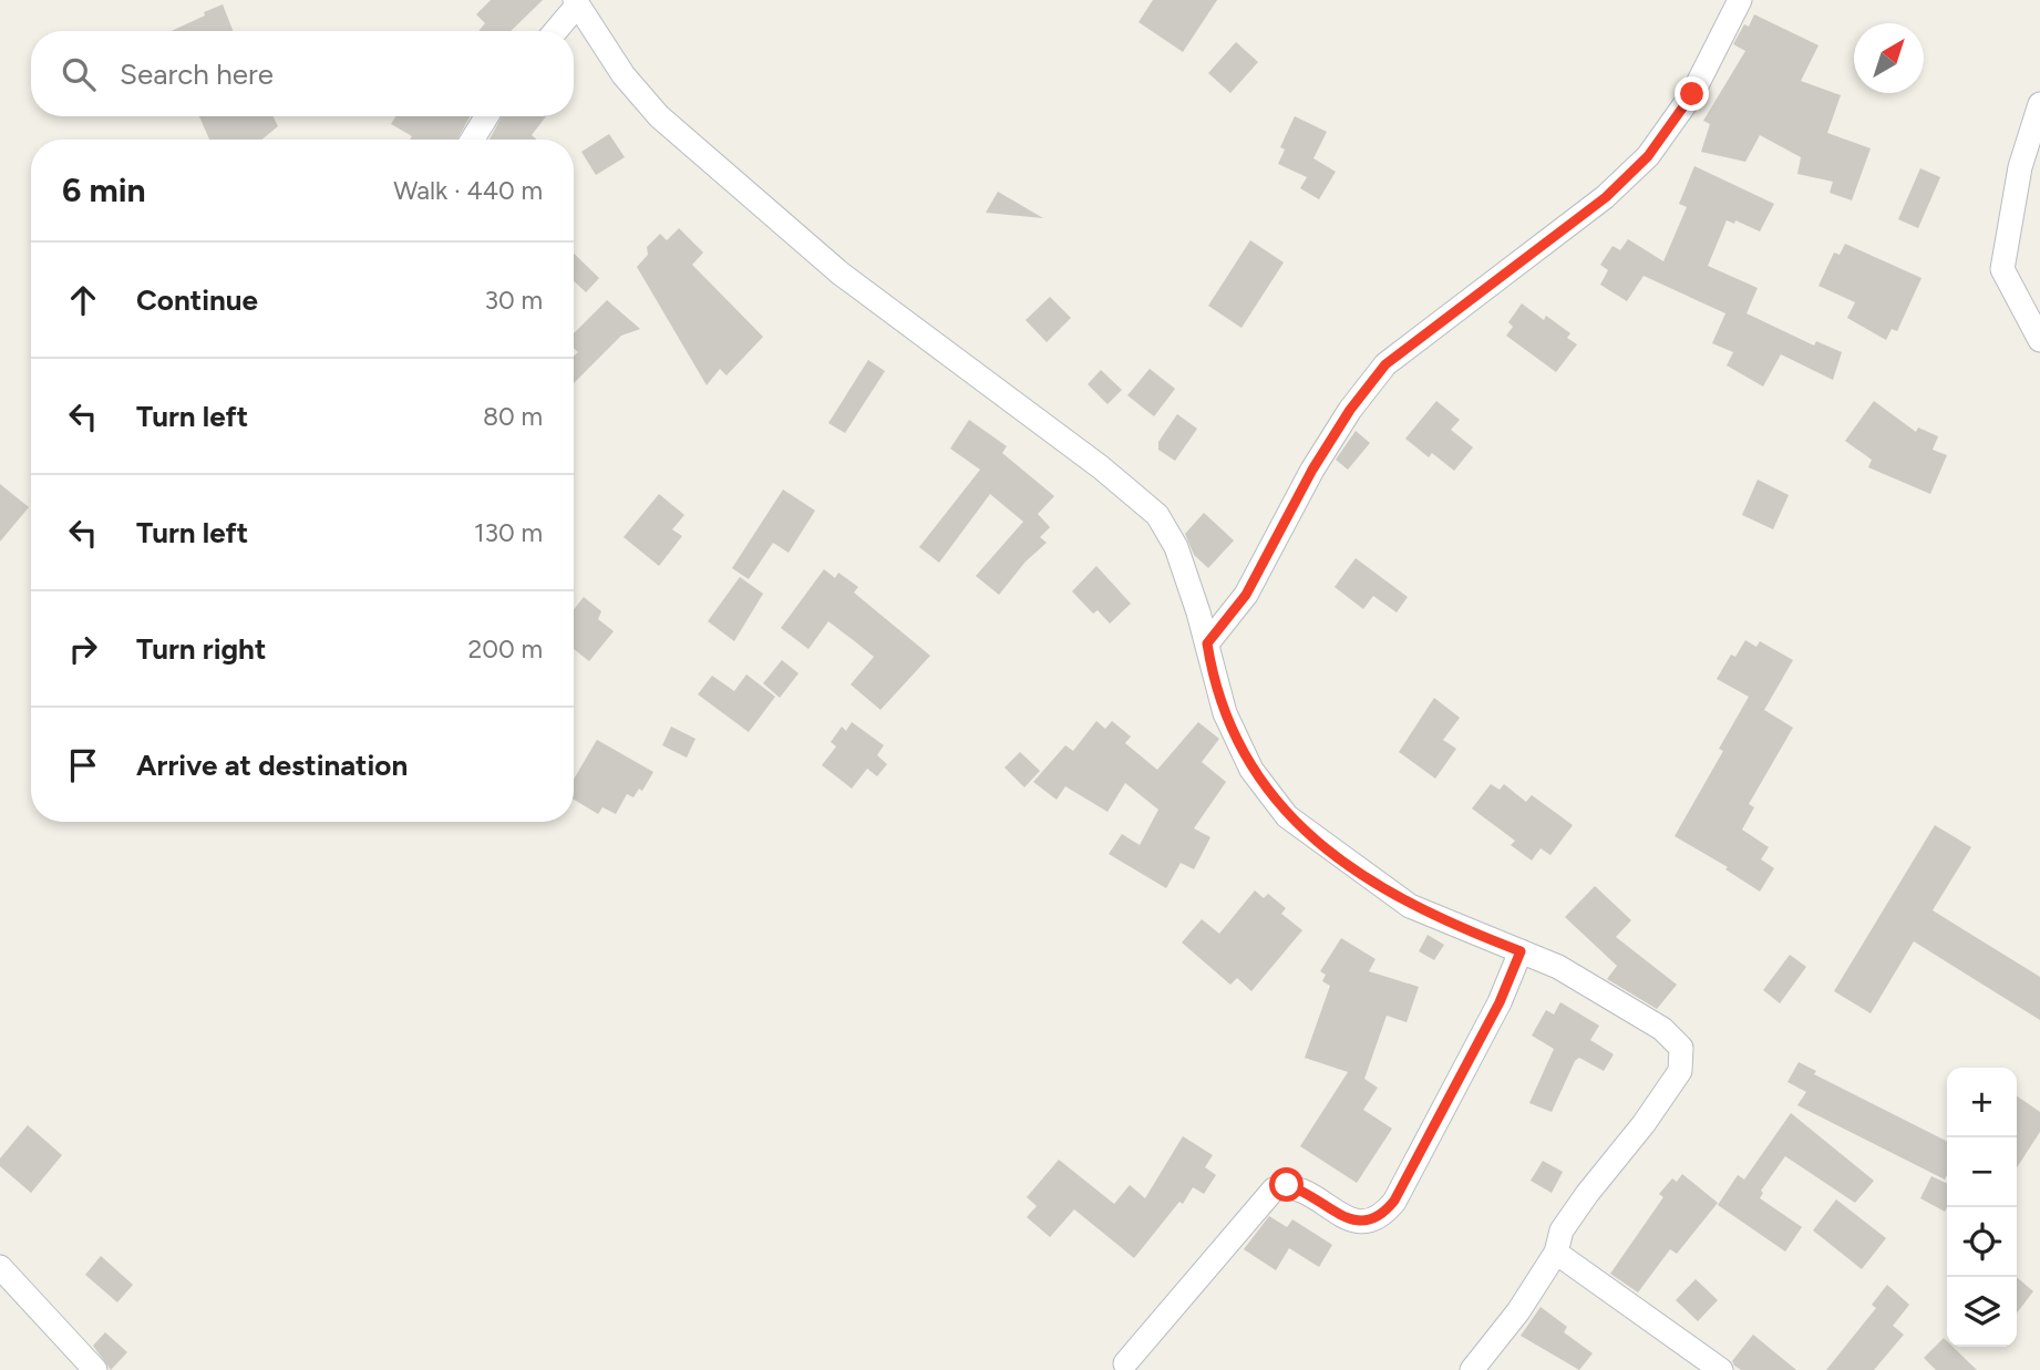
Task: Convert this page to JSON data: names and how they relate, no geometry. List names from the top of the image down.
{
  "north": "top right",
  "page": {
    "search": "Search here",
    "heading": ["6 min", "Walk · 440 m"],
    "list": [
      ["Continue", "30 m"],
      ["Turn left", "80 m"],
      ["Turn left", "130 m"],
      ["Turn right", "200 m"],
      "Arrive at destination"
    ],
    "map_buttons": ["+", "−"]
  }
}
